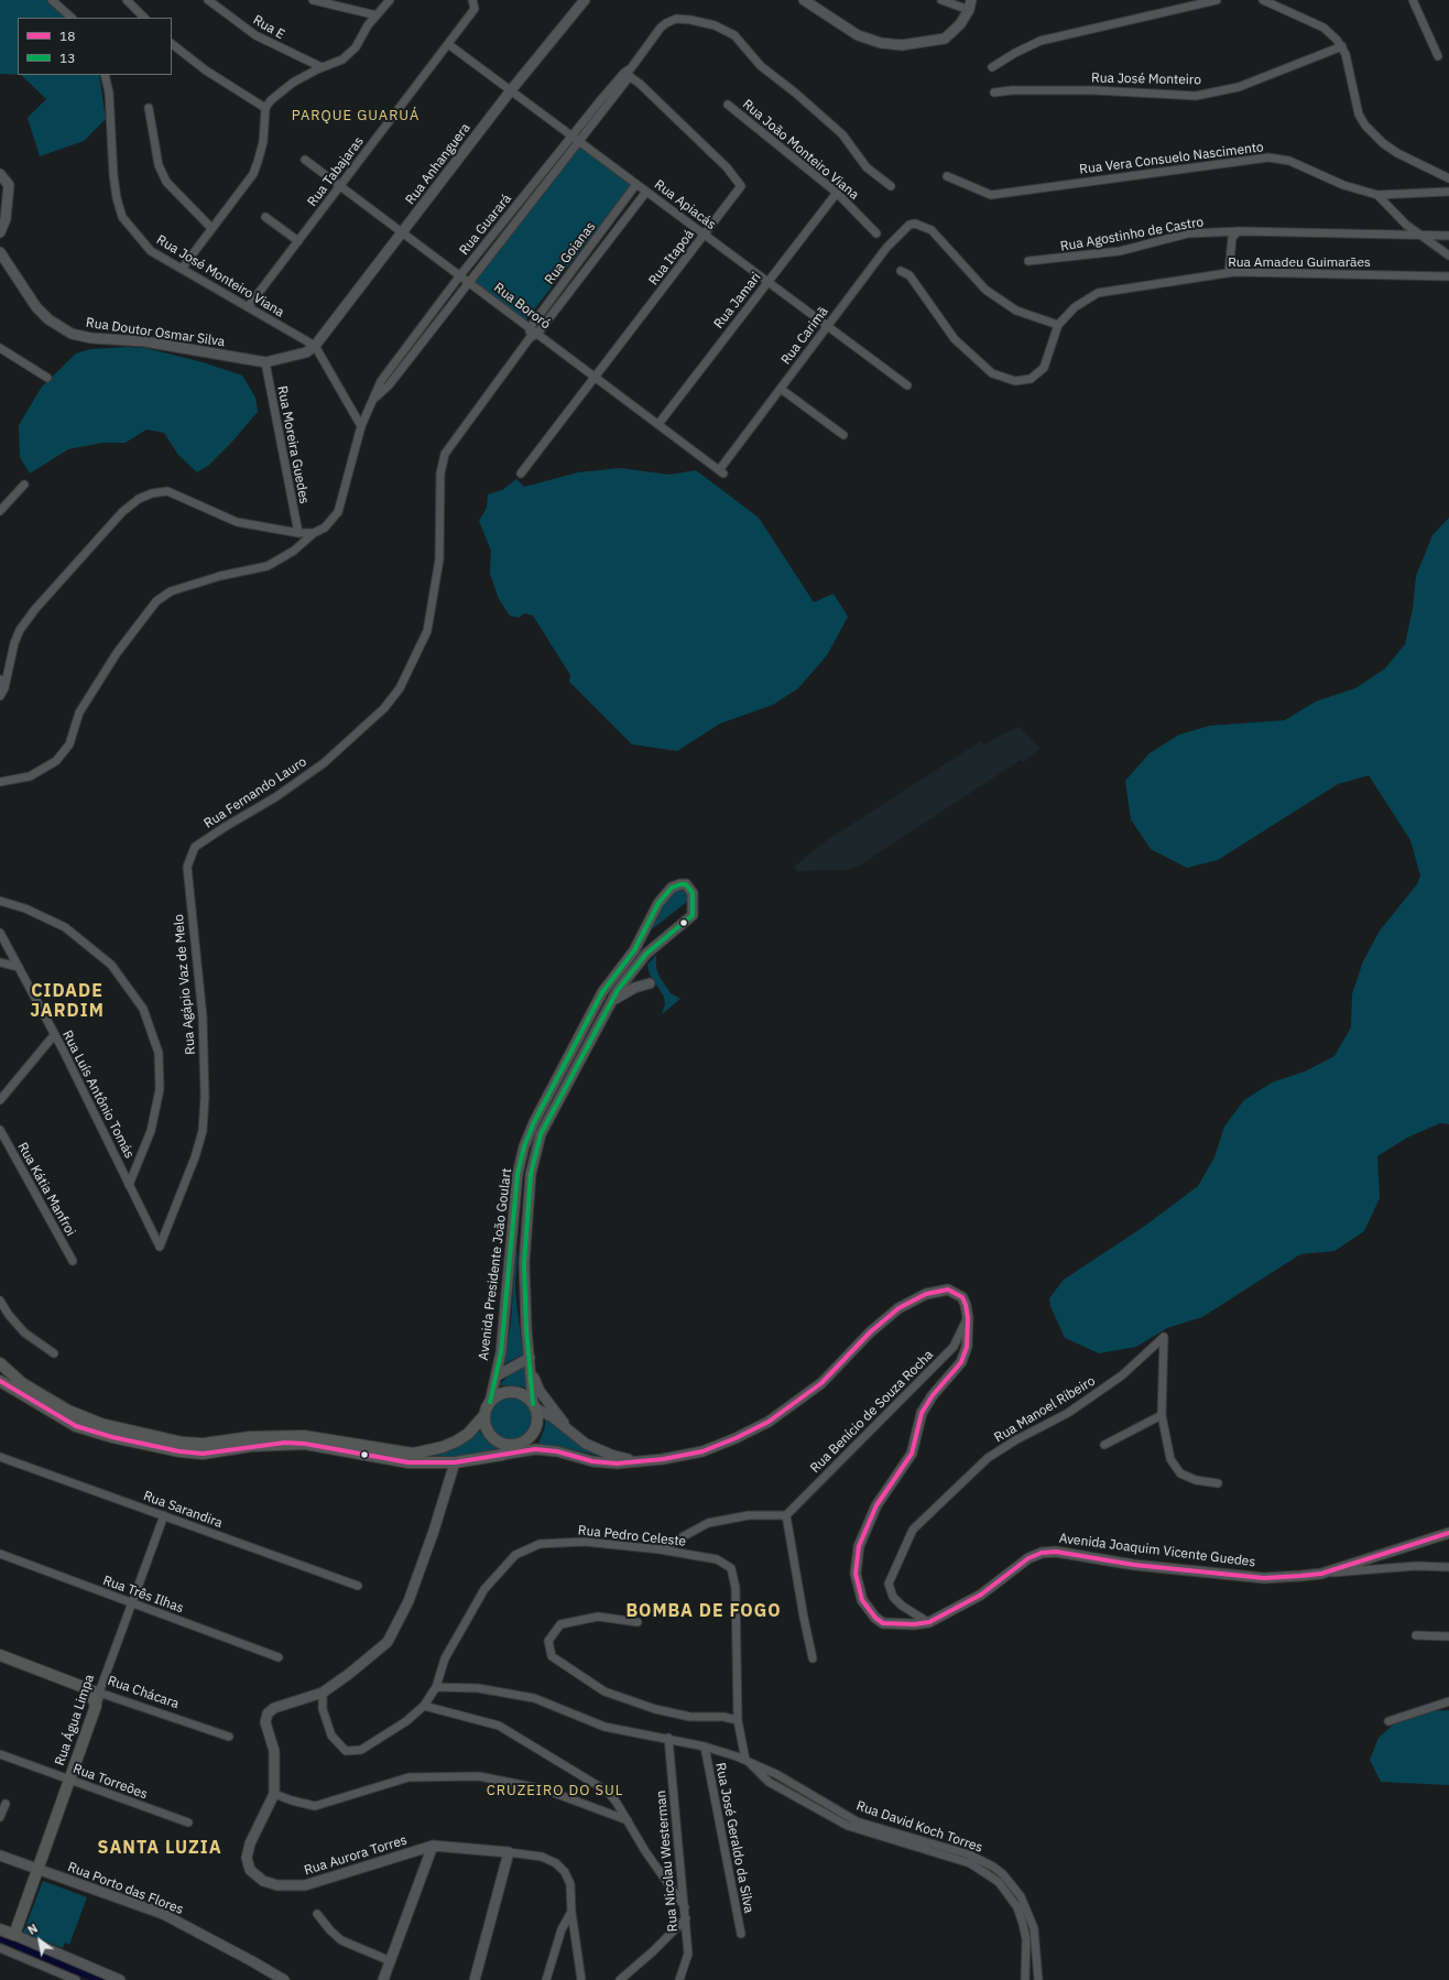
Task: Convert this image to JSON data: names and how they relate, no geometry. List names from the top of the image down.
{
  "streets": {
    "main road": ["Avenida Joaquim Vicente Guedes", "Rua Chácara", "Rua Água Limpa"],
    "street": [
      "Rua E",
      "Rua José Monteiro",
      "Rua João Monteiro Viana",
      "Rua Vera Consuelo Nascimento",
      "Rua Anhanguera",
      "Rua Tabajaras",
      "Rua Apiacás",
      "Rua Guarará",
      "Rua Agostinho de Castro",
      "Rua Goianas",
      "Rua Itapoá",
      "Rua Amadeu Guimarães",
      "Rua José Monteiro Viana",
      "Rua Jamari",
      "Rua Bororó",
      "Rua Doutor Osmar Silva",
      "Rua Carimã",
      "Rua Moreira Guedes",
      "Rua Fernando Lauro",
      "Rua Agápio Vaz de Melo",
      "Rua Luís Antônio Tomás",
      "Rua Kátia Manfroi",
      "Avenida Presidente João Goulart",
      "Rua Manoel Ribeiro",
      "Rua Benício de Souza Rocha",
      "Rua Sarandira",
      "Rua Pedro Celeste",
      "Rua Três Ilhas",
      "Rua Torreões",
      "Rua David Koch Torres",
      "Rua José Geraldo da Silva",
      "Rua Aurora Torres",
      "Rua Nicolau Westerman",
      "Rua Porto das Flores"
    ]
  },
  "crossings": [
    ["Rua João Monteiro Viana", "Rua Jamari"],
    ["Rua Anhanguera", "Rua Apiacás"],
    ["Rua Anhanguera", "Rua José Monteiro Viana"],
    ["Rua Anhanguera", "Rua Bororó"],
    ["Rua Anhanguera", "Rua Doutor Osmar Silva"],
    ["Rua Tabajaras", "Rua Apiacás"],
    ["Rua Tabajaras", "Rua José Monteiro Viana"],
    ["Rua Tabajaras", "Rua Bororó"],
    ["Rua Apiacás", "Rua Guarará"],
    ["Rua Apiacás", "Rua Goianas"],
    ["Rua Apiacás", "Rua Itapoá"],
    ["Rua Apiacás", "Rua Jamari"],
    ["Rua Apiacás", "Rua Carimã"],
    ["Rua Guarará", "Rua Itapoá"],
    ["Rua Guarará", "Rua Bororó"],
    ["Rua Goianas", "Rua Bororó"],
    ["Rua Goianas", "Rua Fernando Lauro"],
    ["Rua Itapoá", "Rua Bororó"],
    ["Rua Amadeu Guimarães", "Rua Carimã"],
    ["Rua José Monteiro Viana", "Rua Doutor Osmar Silva"],
    ["Rua Jamari", "Rua Bororó"],
    ["Rua Bororó", "Rua Carimã"],
    ["Rua Doutor Osmar Silva", "Rua Moreira Guedes"],
    ["Rua Fernando Lauro", "Rua Agápio Vaz de Melo"],
    ["Rua Agápio Vaz de Melo", "Rua Luís Antônio Tomás"],
    ["Avenida Presidente João Goulart", "Avenida Joaquim Vicente Guedes"],
    ["Rua Manoel Ribeiro", "Avenida Joaquim Vicente Guedes"],
    ["Rua Benício de Souza Rocha", "Avenida Joaquim Vicente Guedes"],
    ["Rua Sarandira", "Rua Água Limpa"],
    ["Rua Pedro Celeste", "Rua David Koch Torres"],
    ["Rua Pedro Celeste", "Rua Aurora Torres"],
    ["Avenida Joaquim Vicente Guedes", "Rua Aurora Torres"],
    ["Rua Três Ilhas", "Rua Água Limpa"],
    ["Rua Chácara", "Rua Água Limpa"],
    ["Rua Água Limpa", "Rua Torreões"],
    ["Rua Água Limpa", "Rua Porto das Flores"],
    ["Rua David Koch Torres", "Rua José Geraldo da Silva"],
    ["Rua David Koch Torres", "Rua Nicolau Westerman"]
  ],
  "districts": [
    "PARQUE GUARUÁ",
    "CIDADE JARDIM",
    "BOMBA DE FOGO",
    "CRUZEIRO DO SUL",
    "SANTA LUZIA"
  ],
  "lines": ["transit line 13", "transit line 18"],
  "legend": ["18", "13"],
  "north": "top left"
}
